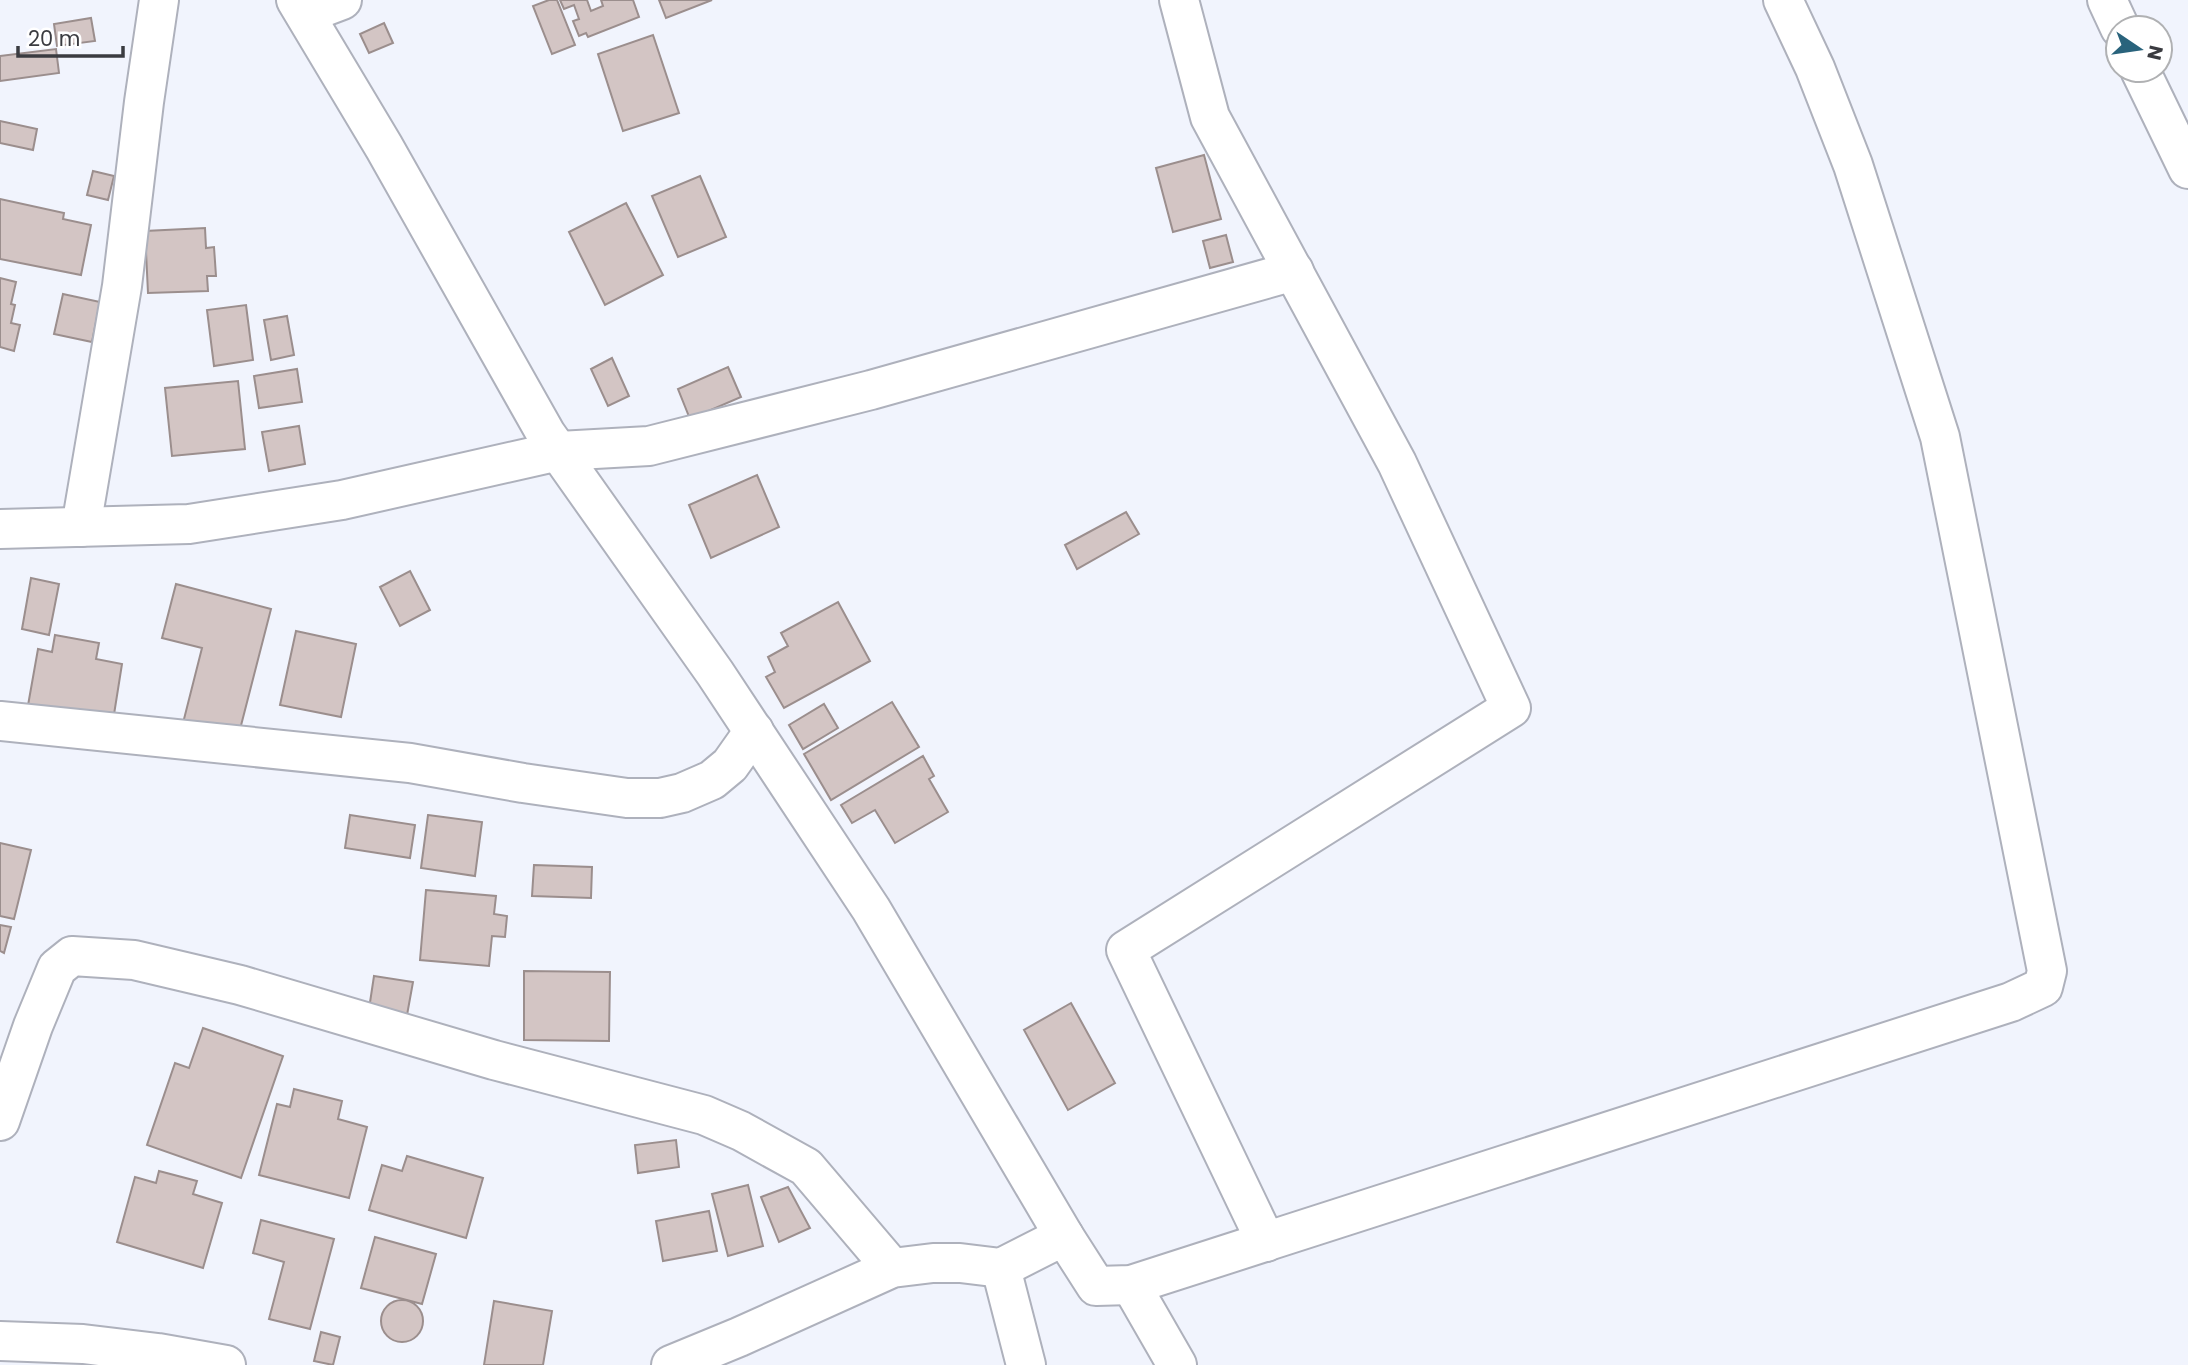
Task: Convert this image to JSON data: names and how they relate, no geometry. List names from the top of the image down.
{
  "scale_bar": "20 m",
  "north": "right"
}
